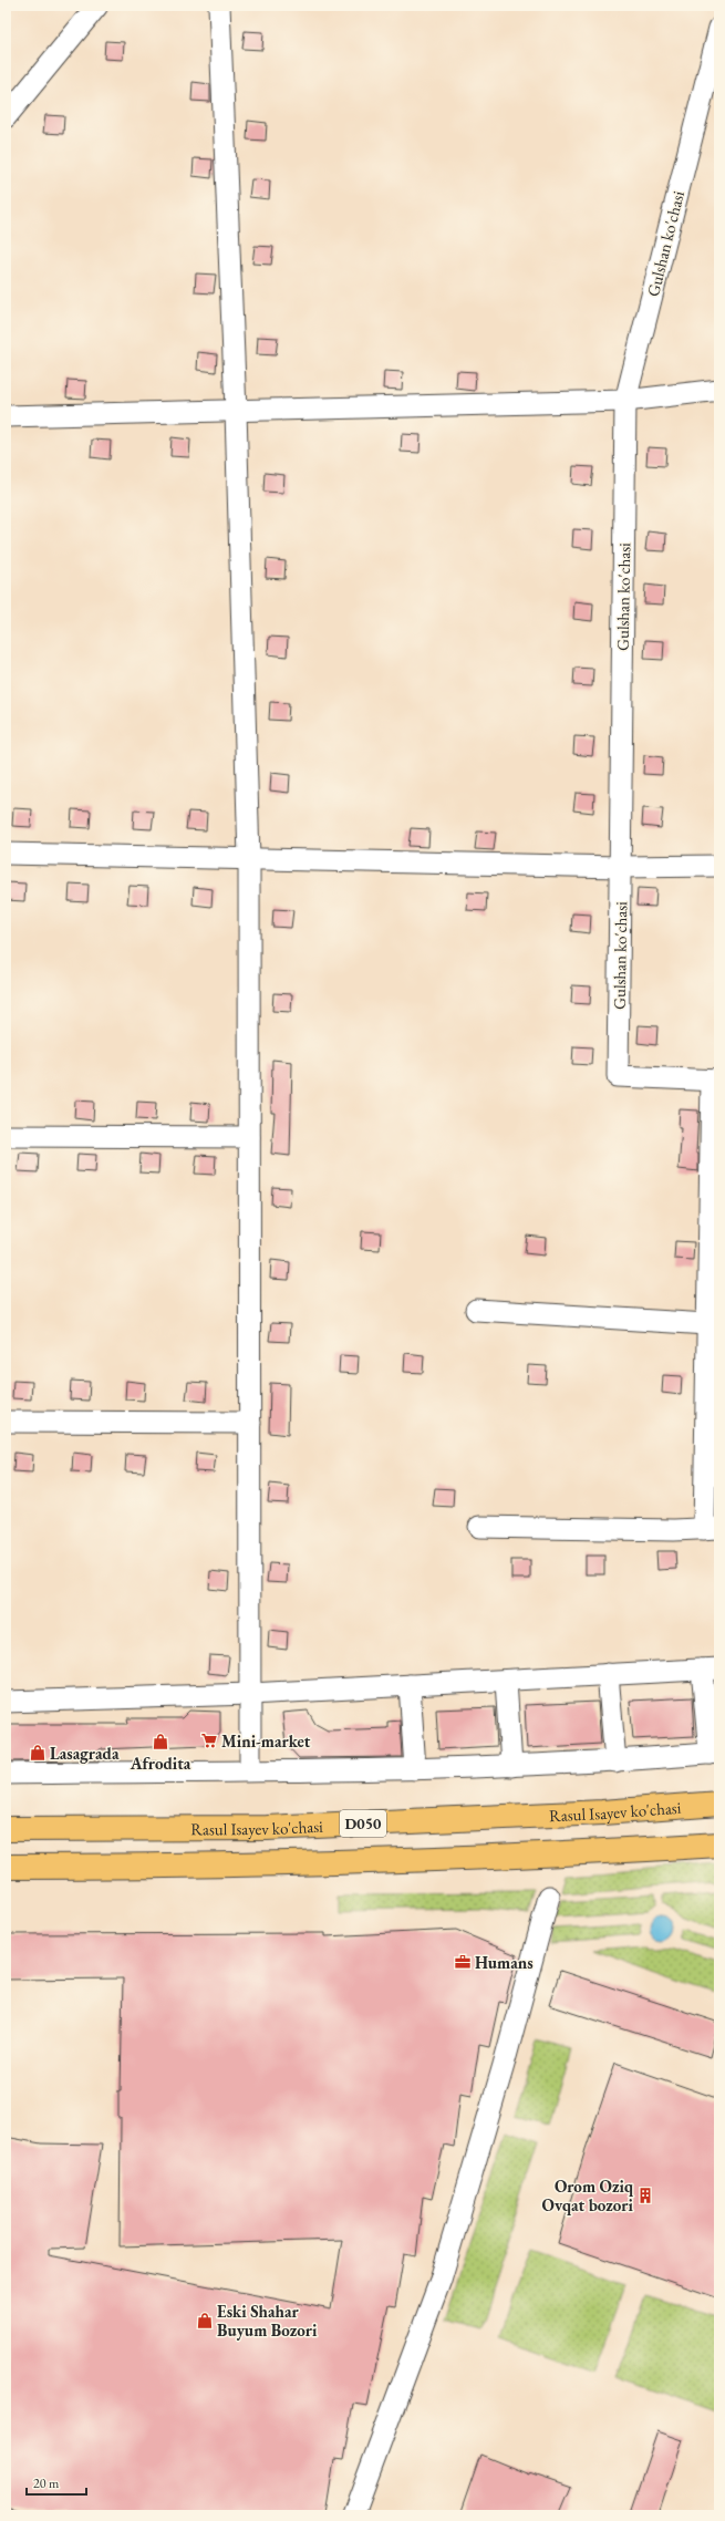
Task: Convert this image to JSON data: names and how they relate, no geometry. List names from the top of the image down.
{
  "streets": {
    "main road": ["Rasul Isayev ko'chasi", "D050"],
    "street": ["Gulshan ko'chasi"]
  },
  "places": {
    "supermarket": ["Mini-market"],
    "shop": ["Afrodita", "Lasagrada", "Eski Shahar Buyum Bozori"],
    "office": ["Humans"],
    "building": ["Orom Oziq Ovqat bozori"]
  },
  "scale_bar": "20 m"
}
